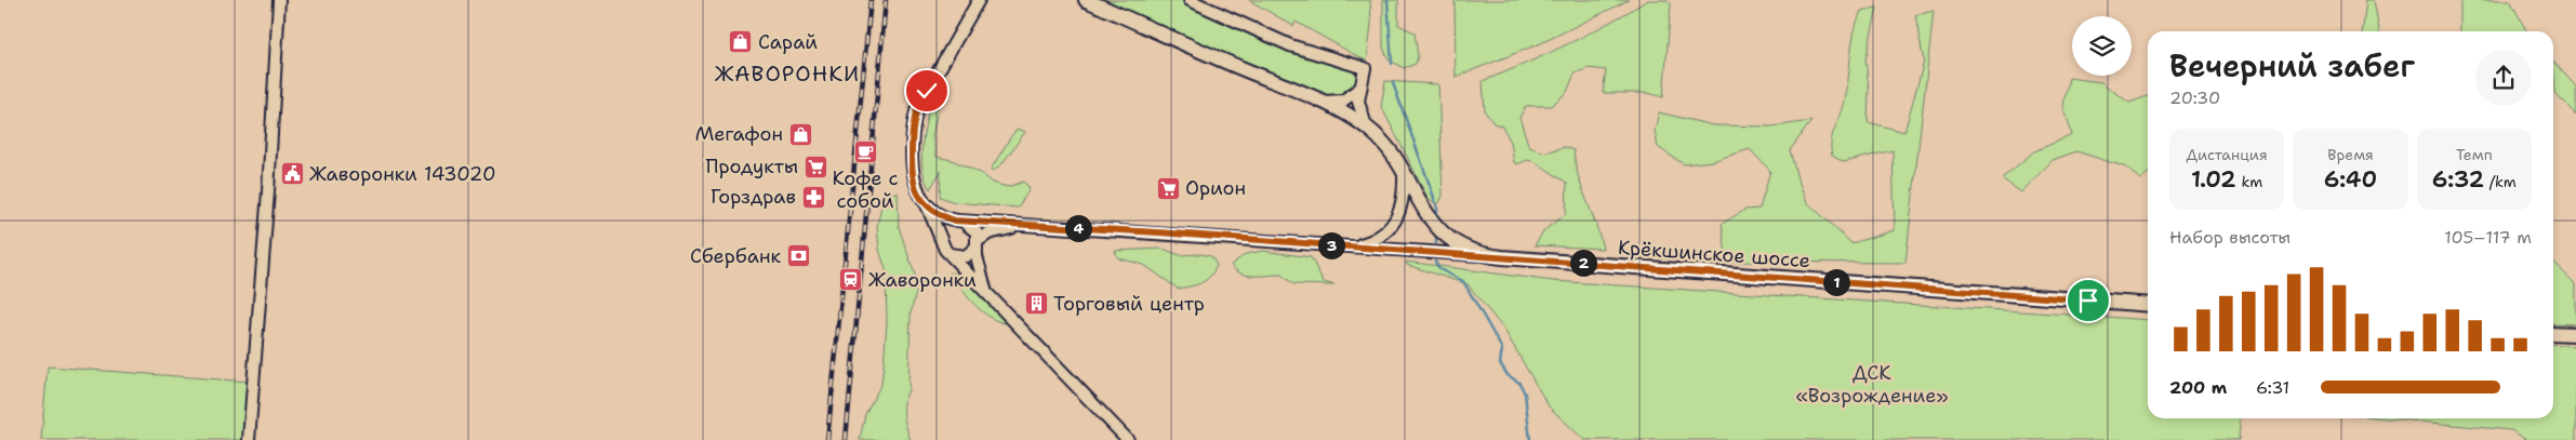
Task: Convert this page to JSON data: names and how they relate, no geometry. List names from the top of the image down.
{
  "streets": {
    "main road": ["Крёкшинское шоссе"]
  },
  "districts": ["ЖАВОРОНКИ"],
  "parks": ["ДСК «Возрождение»"],
  "places": {
    "shop": ["Сарай", "Мегафон"],
    "cafe": ["Кофе с собой"],
    "supermarket": ["Продукты", "Орион"],
    "public building": ["Жаворонки 143020"],
    "pharmacy": ["Горздрав"],
    "bank": ["Сбербанк"],
    "station": ["Жаворонки"],
    "building": ["Торговый центр"]
  },
  "page": {
    "heading": ["Вечерний забег", "20:30"],
    "stats": [
      ["Дистанция", "1.02 km"],
      ["Время", "6:40"],
      ["Темп", "6:32 /km"]
    ],
    "pins": [
      "4",
      "3",
      "2",
      "1"
    ],
    "chart": ["Набор высоты", "105–117 m"],
    "list": [
      {
        "name": "200 m",
        "note": "6:31"
      }
    ]
  }
}
